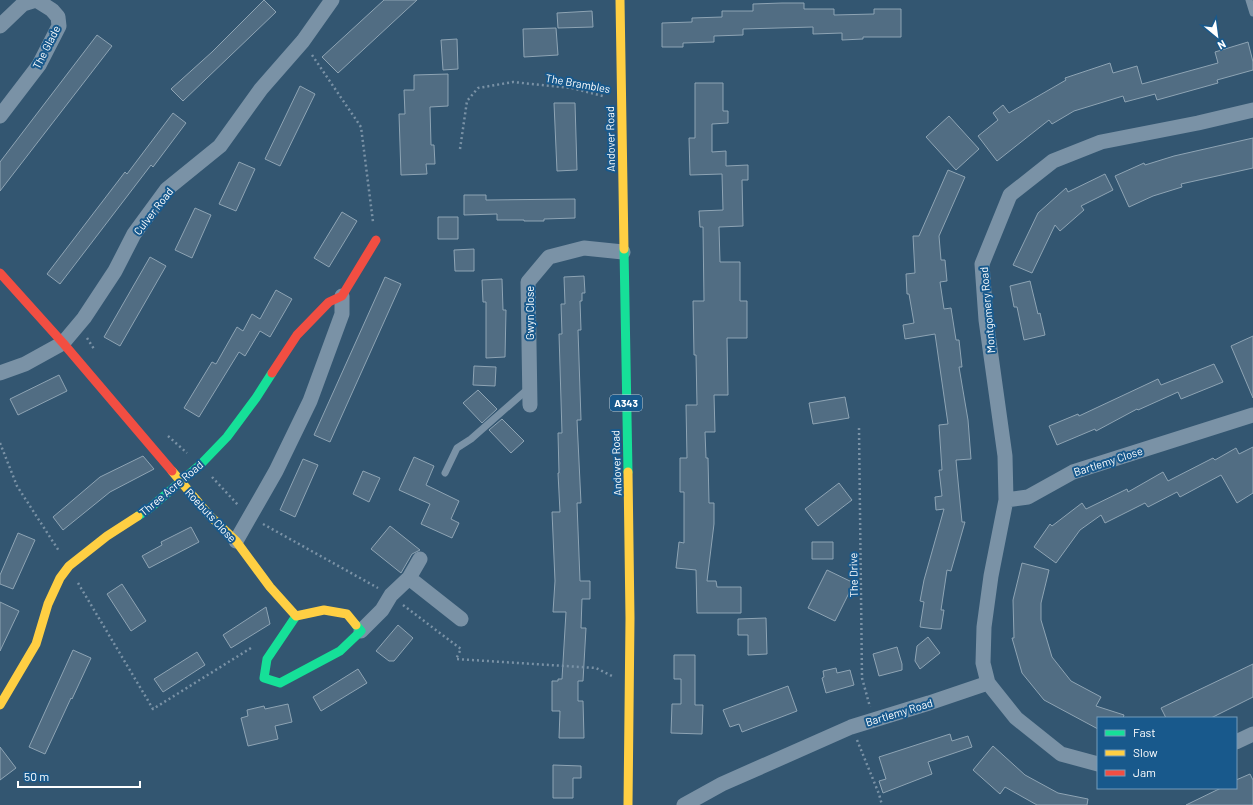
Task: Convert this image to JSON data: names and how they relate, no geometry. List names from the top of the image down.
{
  "streets": {
    "street": [
      "The Glade",
      "Andover Road",
      "Culver Road",
      "Montgomery Road",
      "Gwyn Close",
      "A343",
      "Bartlemy Close",
      "Three Acre Road",
      "Roebuts Close",
      "Bartlemy Road"
    ],
    "path": ["The Brambles", "The Drive"]
  },
  "crossings": [
    ["The Brambles", "Andover Road"],
    ["Andover Road", "Gwyn Close"],
    ["Culver Road", "Roebuts Close"],
    ["Montgomery Road", "Bartlemy Close"],
    ["Three Acre Road", "Roebuts Close"],
    ["The Drive", "Bartlemy Road"]
  ],
  "legend": ["Fast", "Slow", "Jam"],
  "scale_bar": "50 m",
  "north": "bottom right"
}
